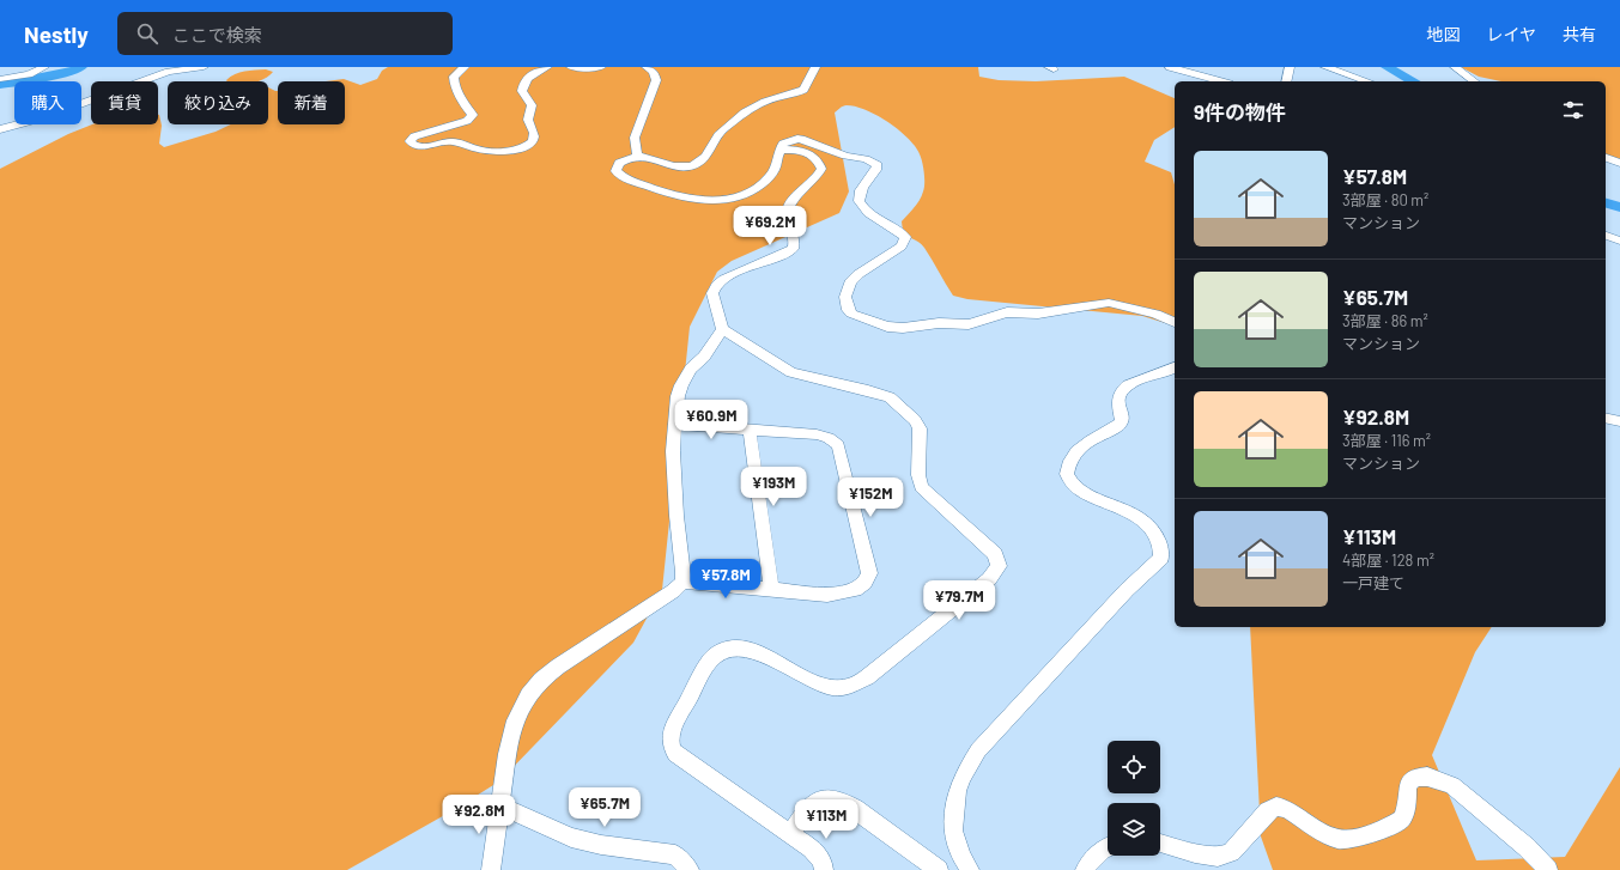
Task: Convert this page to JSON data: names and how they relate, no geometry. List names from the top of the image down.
{
  "page": {
    "header": "Nestly",
    "search": "ここで検索",
    "nav": ["地図", "レイヤ", "共有"],
    "chip": [
      "購入",
      "賃貸",
      "絞り込み",
      "新着"
    ],
    "heading": "9件の物件",
    "list": [
      {
        "name": "¥57.8M",
        "note": "3部屋 · 80 m² · マンション"
      },
      {
        "name": "¥65.7M",
        "note": "3部屋 · 86 m² · マンション"
      },
      {
        "name": "¥92.8M",
        "note": "3部屋 · 116 m² · マンション"
      },
      {
        "name": "¥113M",
        "note": "4部屋 · 128 m² · 一戸建て"
      }
    ],
    "price": [
      "¥69.2M",
      "¥60.9M",
      "¥193M",
      "¥152M",
      "¥57.8M",
      "¥79.7M",
      "¥65.7M",
      "¥92.8M",
      "¥113M"
    ]
  }
}
